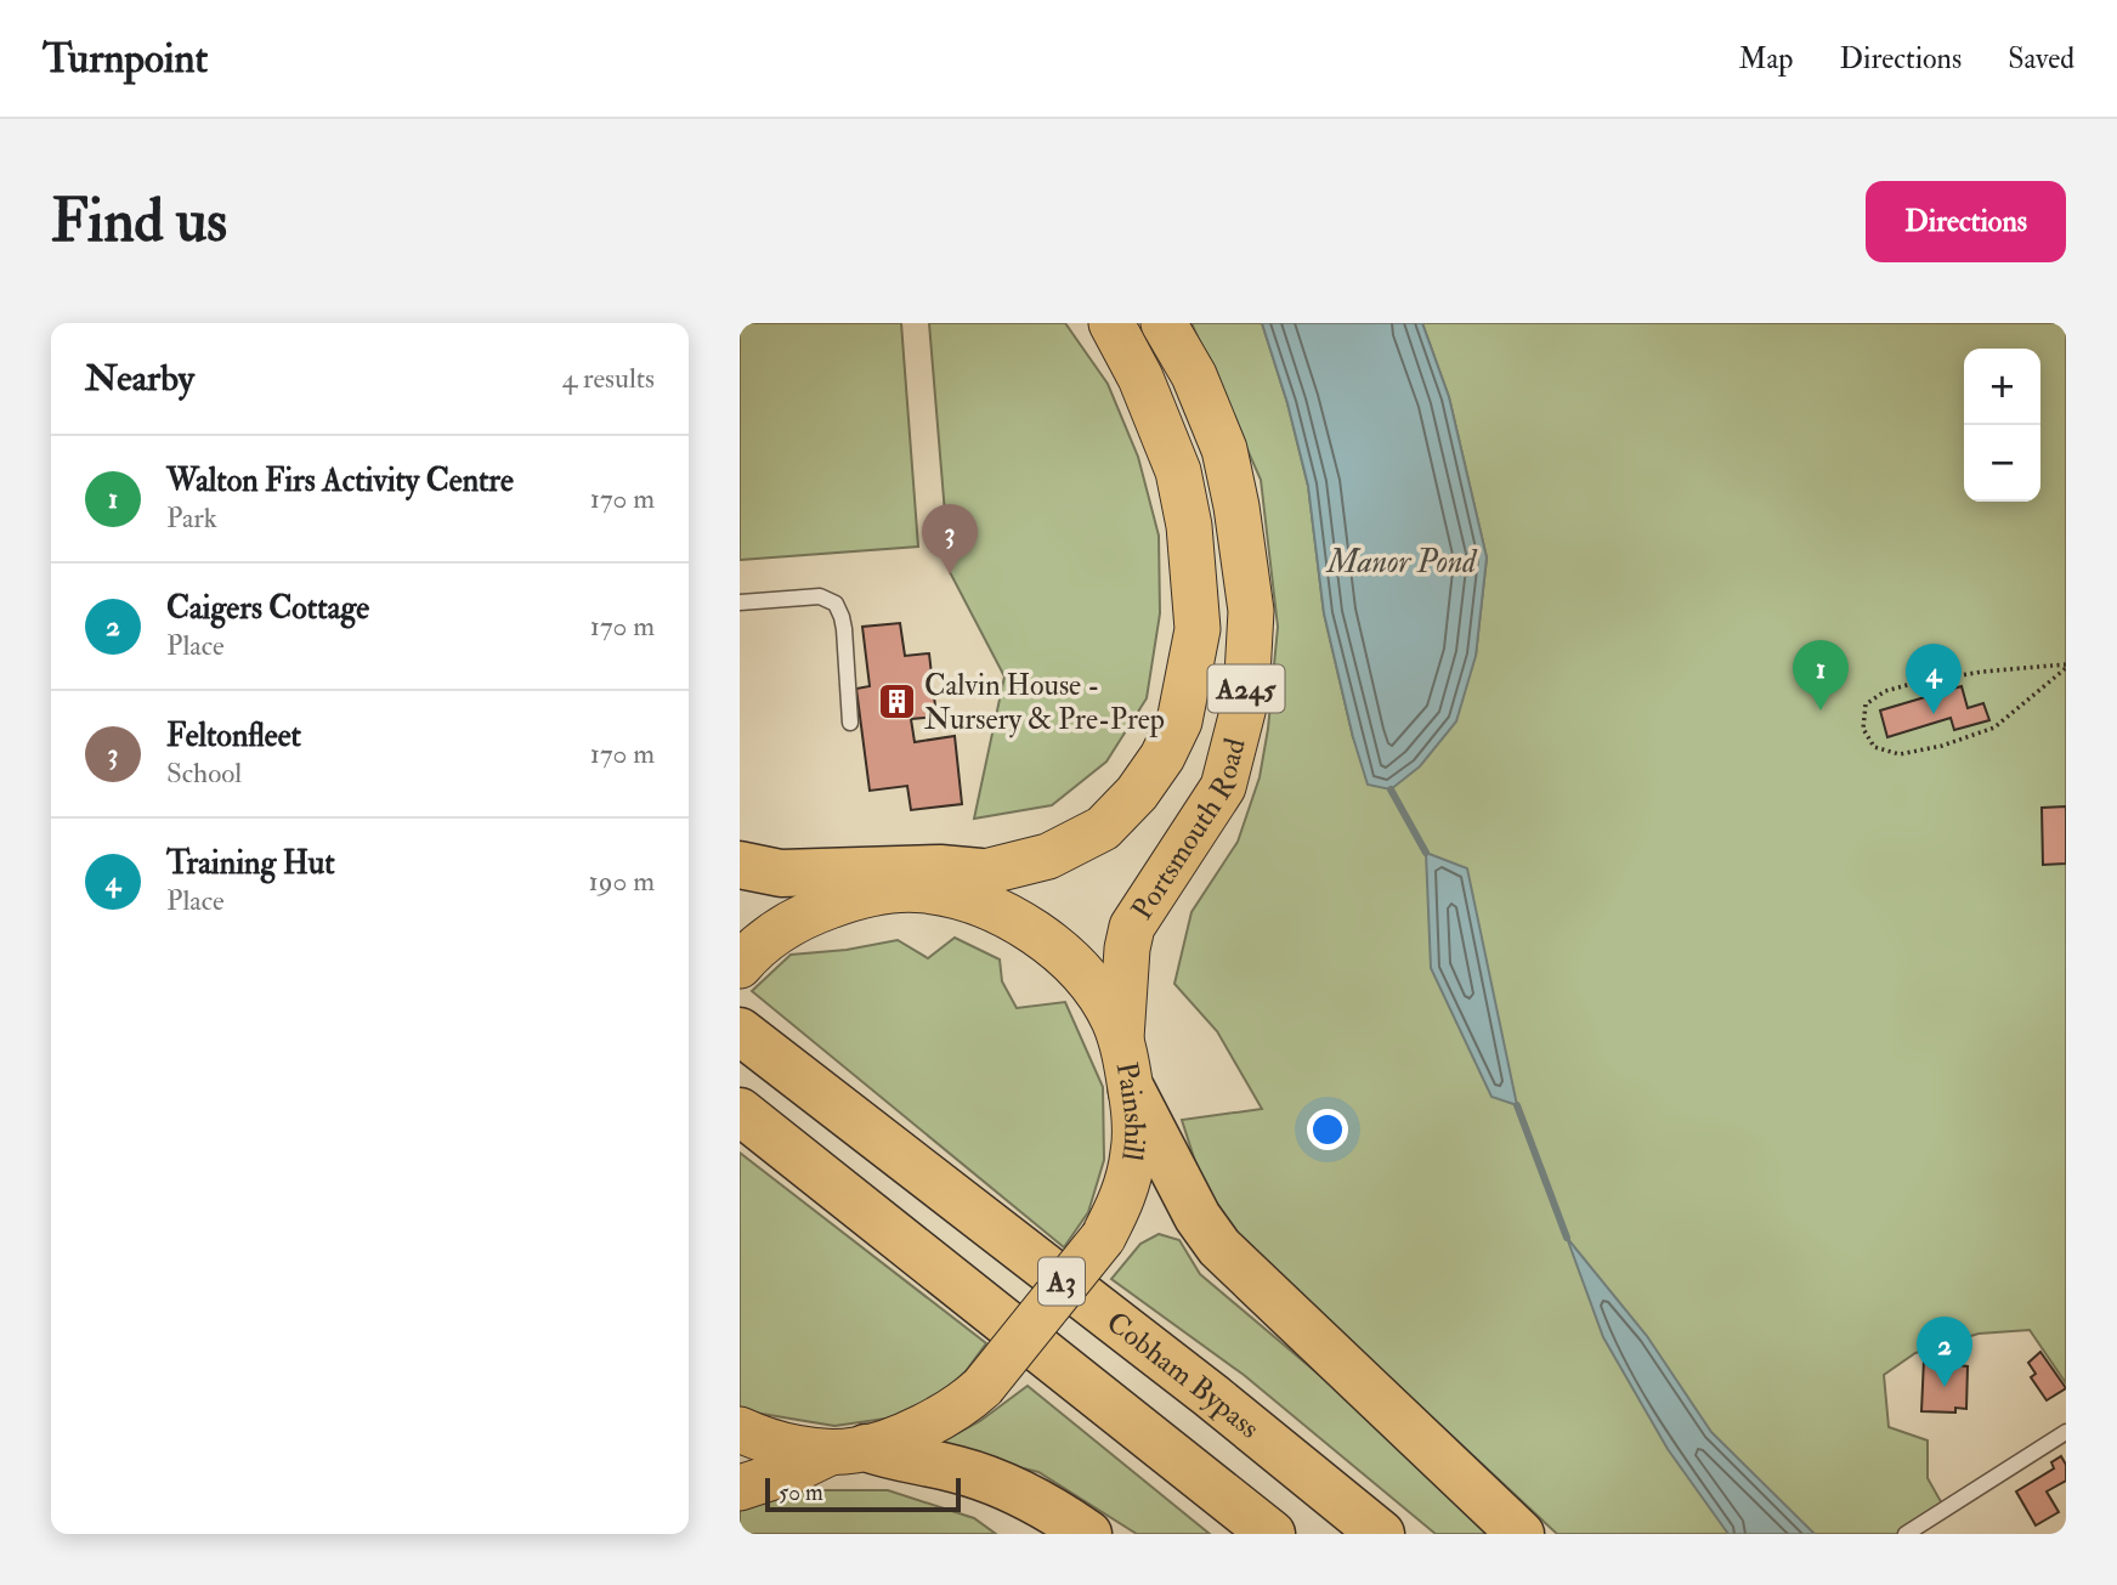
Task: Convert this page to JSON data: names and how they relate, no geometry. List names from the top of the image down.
{
  "streets": {
    "highway": ["A3", "Cobham Bypass"],
    "main road": ["A245", "Portsmouth Road", "Painshill"]
  },
  "crossings": [
    ["Portsmouth Road", "Painshill"]
  ],
  "water": ["Manor Pond"],
  "places": {
    "building": ["Calvin House - Nursery & Pre-Prep"]
  },
  "scale_bar": "50 m",
  "page": {
    "header": "Turnpoint",
    "nav": ["Map", "Directions", "Saved"],
    "buttons": "Directions",
    "title": "Find us",
    "heading": ["Nearby", "4 results"],
    "map_buttons": ["+", "−"],
    "list": [
      {
        "mark": "1",
        "name": "Walton Firs Activity Centre",
        "note": "Park",
        "value": "170 m"
      },
      {
        "mark": "2",
        "name": "Caigers Cottage",
        "note": "Place",
        "value": "170 m"
      },
      {
        "mark": "3",
        "name": "Feltonfleet",
        "note": "School",
        "value": "170 m"
      },
      {
        "mark": "4",
        "name": "Training Hut",
        "note": "Place",
        "value": "190 m"
      }
    ],
    "pins": [
      "3",
      "1",
      "4",
      "2"
    ],
    "scale": "50 m"
  }
}
